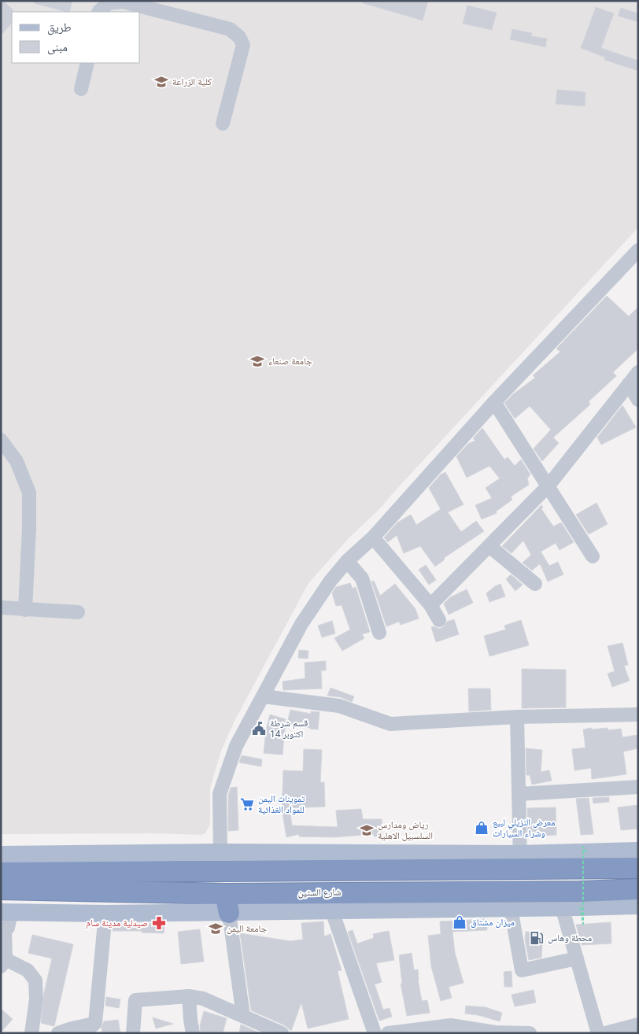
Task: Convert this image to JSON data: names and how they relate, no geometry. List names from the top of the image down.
{
  "streets": {
    "highway": ["شارع الستين"]
  },
  "places": {
    "school or university": [
      "كلية الزراعة",
      "جامعة صنعاء",
      "رياض ومدارس السلسبيل الاهلية",
      "جامعة اليمن"
    ],
    "public building": ["قسم شرطة 14 اكتوبر"],
    "supermarket": ["تموينات اليمن للمواد الغذائية"],
    "shop": ["معرض النزيلي لبيع وشراء السيارات", "ميزان مشتاق"],
    "pharmacy": ["صيدلية مدينة سام"],
    "fuel station": ["محطة وهاس"]
  },
  "legend": ["طريق", "مبنى"]
}
